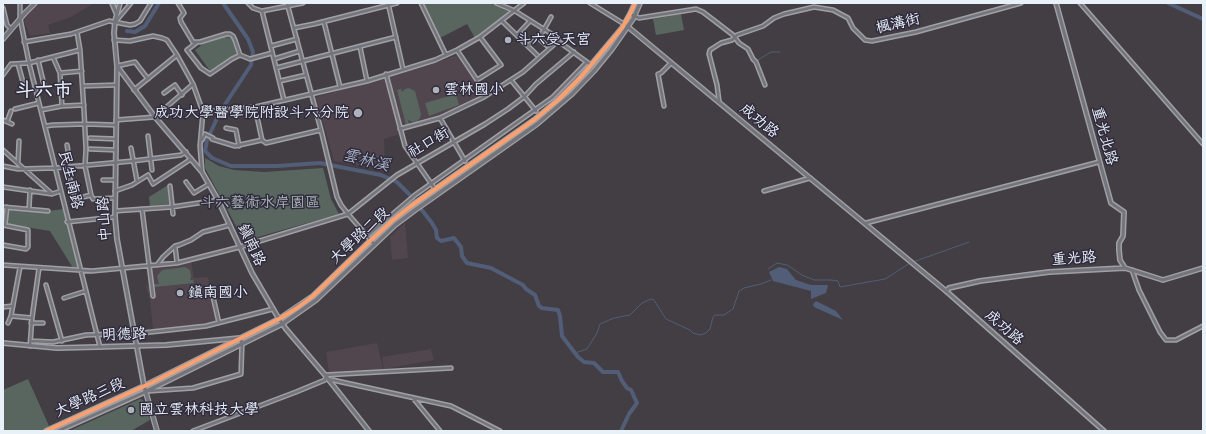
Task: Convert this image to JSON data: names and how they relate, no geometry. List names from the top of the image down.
{
  "streets": {
    "main road": ["中山路", "大學路二段"],
    "street": [
      "楓溝街",
      "成功路",
      "重光北路",
      "社口街",
      "民生南路",
      "鎮南路",
      "重光路",
      "明德路",
      "大學路三段"
    ]
  },
  "crossings": [
    ["楓溝街", "成功路"],
    ["成功路", "大學路二段"],
    ["成功路", "重光路"],
    ["重光北路", "重光路"],
    ["社口街", "民生南路"],
    ["社口街", "中山路"],
    ["社口街", "鎮南路"],
    ["民生南路", "明德路"],
    ["中山路", "大學路二段"],
    ["中山路", "鎮南路"],
    ["中山路", "明德路"],
    ["中山路", "大學路三段"],
    ["大學路二段", "鎮南路"],
    ["大學路二段", "明德路"],
    ["大學路二段", "大學路三段"]
  ],
  "districts": ["斗六市"],
  "water": ["雲林溪"],
  "parks": ["斗六藝術水岸園區"],
  "places": [
    "斗六受天宮",
    "雲林國小",
    "成功大學醫學院附設斗六分院",
    "鎮南國小",
    "國立雲林科技大學"
  ]
}
